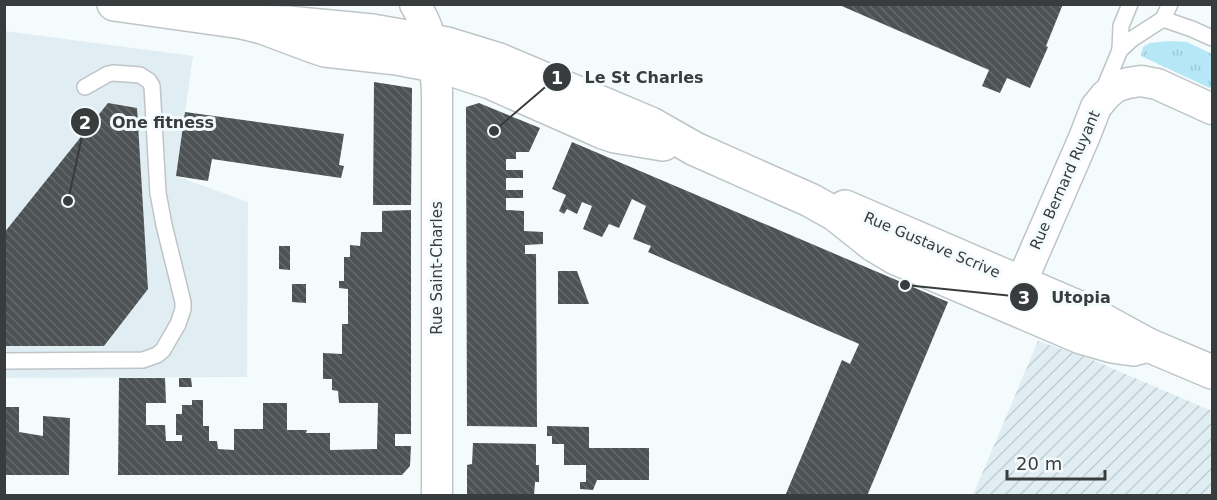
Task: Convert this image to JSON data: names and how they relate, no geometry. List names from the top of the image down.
{
  "streets": {
    "street": ["Rue Bernard Ruyant", "Rue Gustave Scrive", "Rue Saint-Charles"]
  },
  "crossings": [
    ["Rue Bernard Ruyant", "Rue Gustave Scrive"],
    ["Rue Gustave Scrive", "Rue Saint-Charles"]
  ],
  "places": ["Le St Charles", "One fitness", "Utopia"],
  "scale_bar": "20 m"
}
